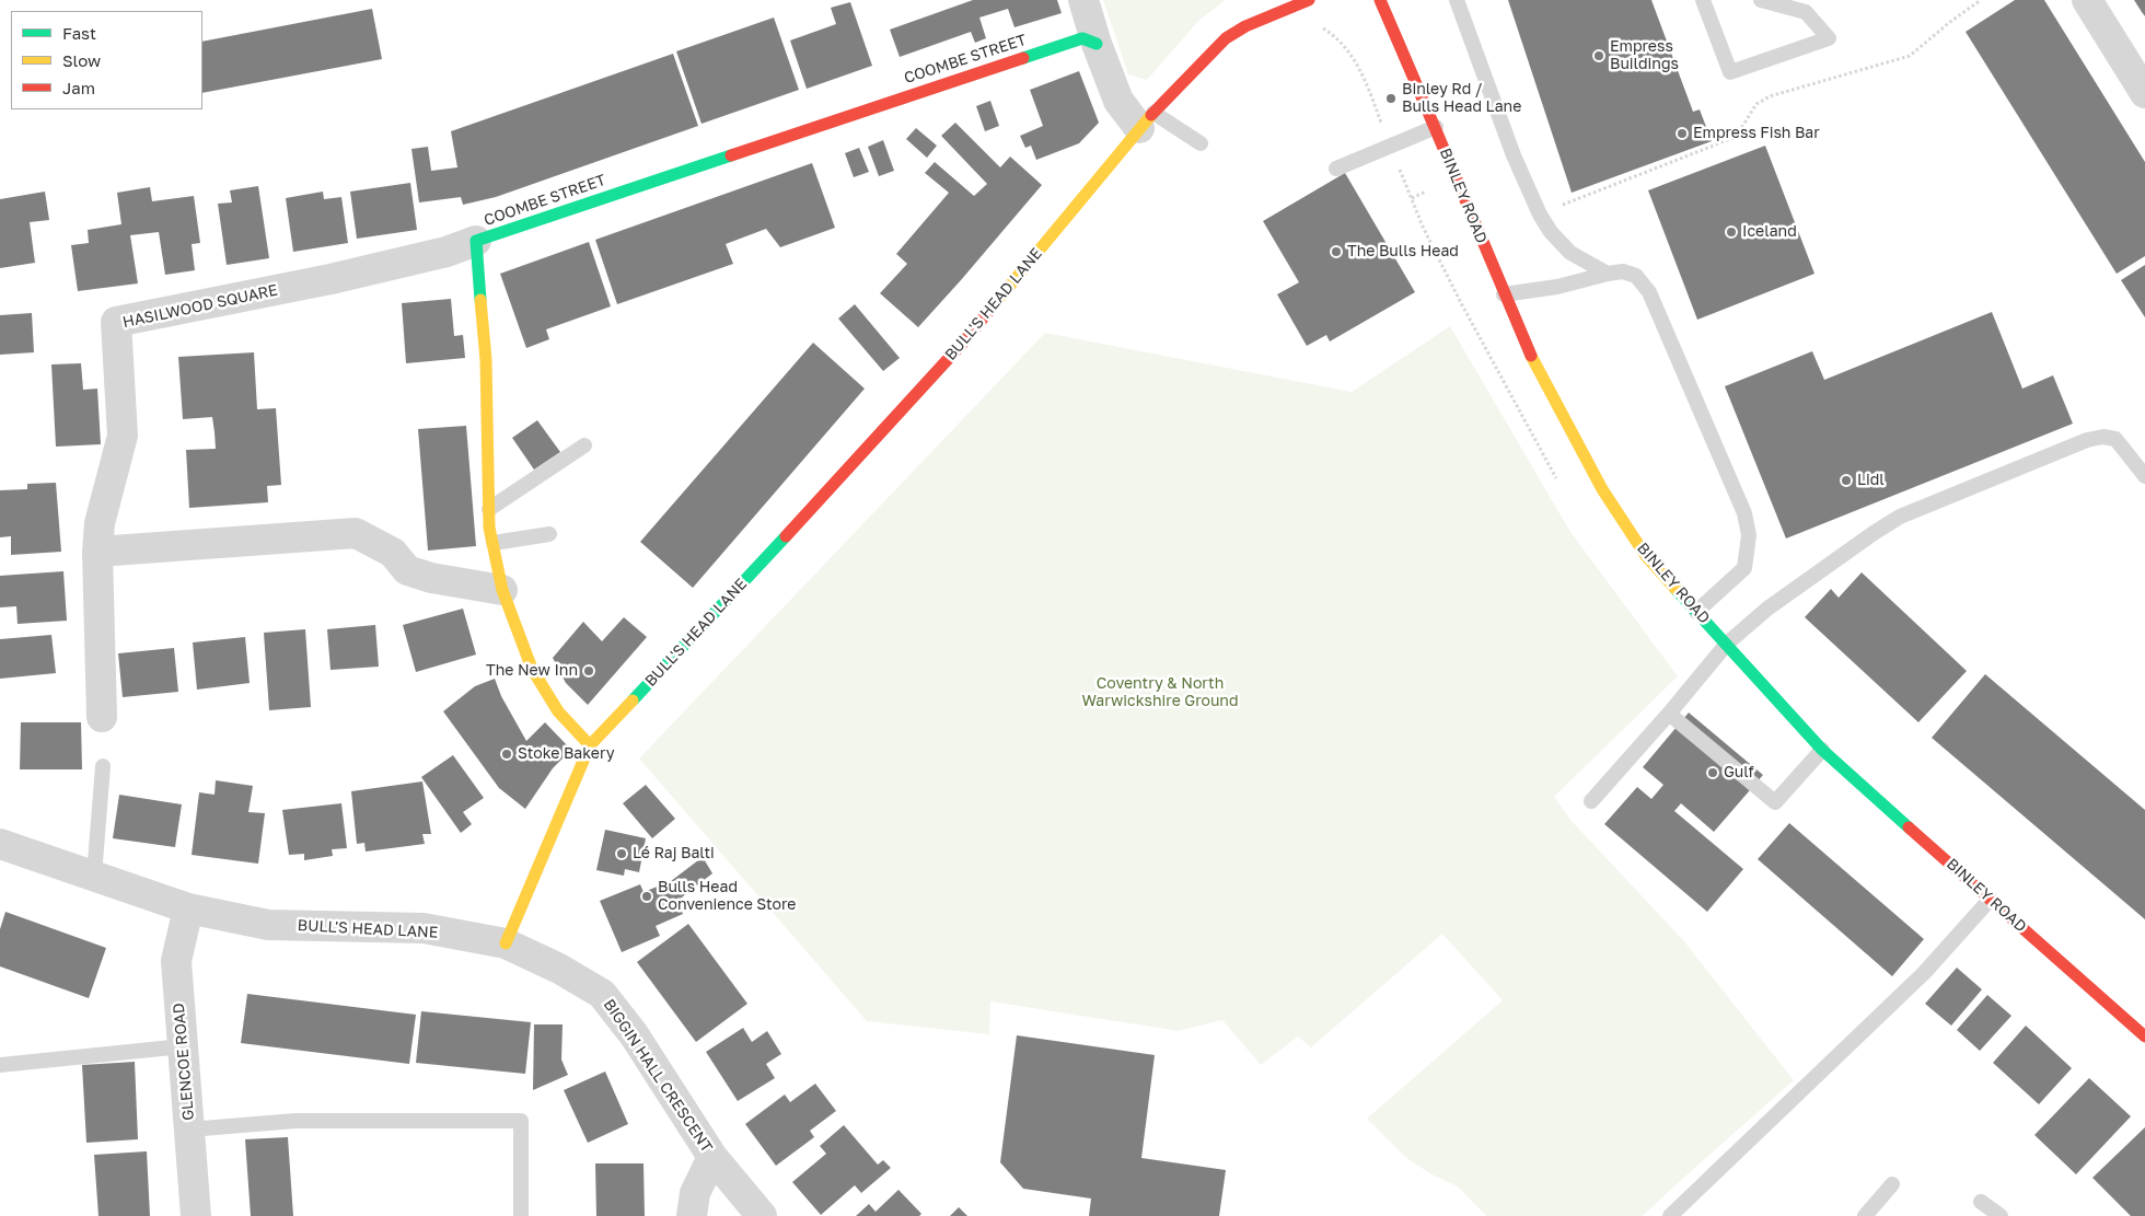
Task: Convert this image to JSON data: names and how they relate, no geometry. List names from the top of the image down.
{
  "streets": {
    "street": [
      "COOMBE STREET",
      "BINLEY ROAD",
      "BULL'S HEAD LANE",
      "HASILWOOD SQUARE",
      "GLENCOE ROAD",
      "BIGGIN HALL CRESCENT"
    ]
  },
  "crossings": [
    ["COOMBE STREET", "BULL'S HEAD LANE"],
    ["COOMBE STREET", "HASILWOOD SQUARE"],
    ["BULL'S HEAD LANE", "GLENCOE ROAD"],
    ["BULL'S HEAD LANE", "BIGGIN HALL CRESCENT"]
  ],
  "parks": ["Coventry & North Warwickshire Ground"],
  "places": [
    "Empress Buildings",
    "Binley Rd / Bulls Head Lane",
    "Empress Fish Bar",
    "Iceland",
    "The Bulls Head",
    "Lidl",
    "The New Inn",
    "Stoke Bakery",
    "Gulf",
    "Lé Raj Balti",
    "Bulls Head Convenience Store"
  ],
  "legend": ["Fast", "Slow", "Jam"]
}
